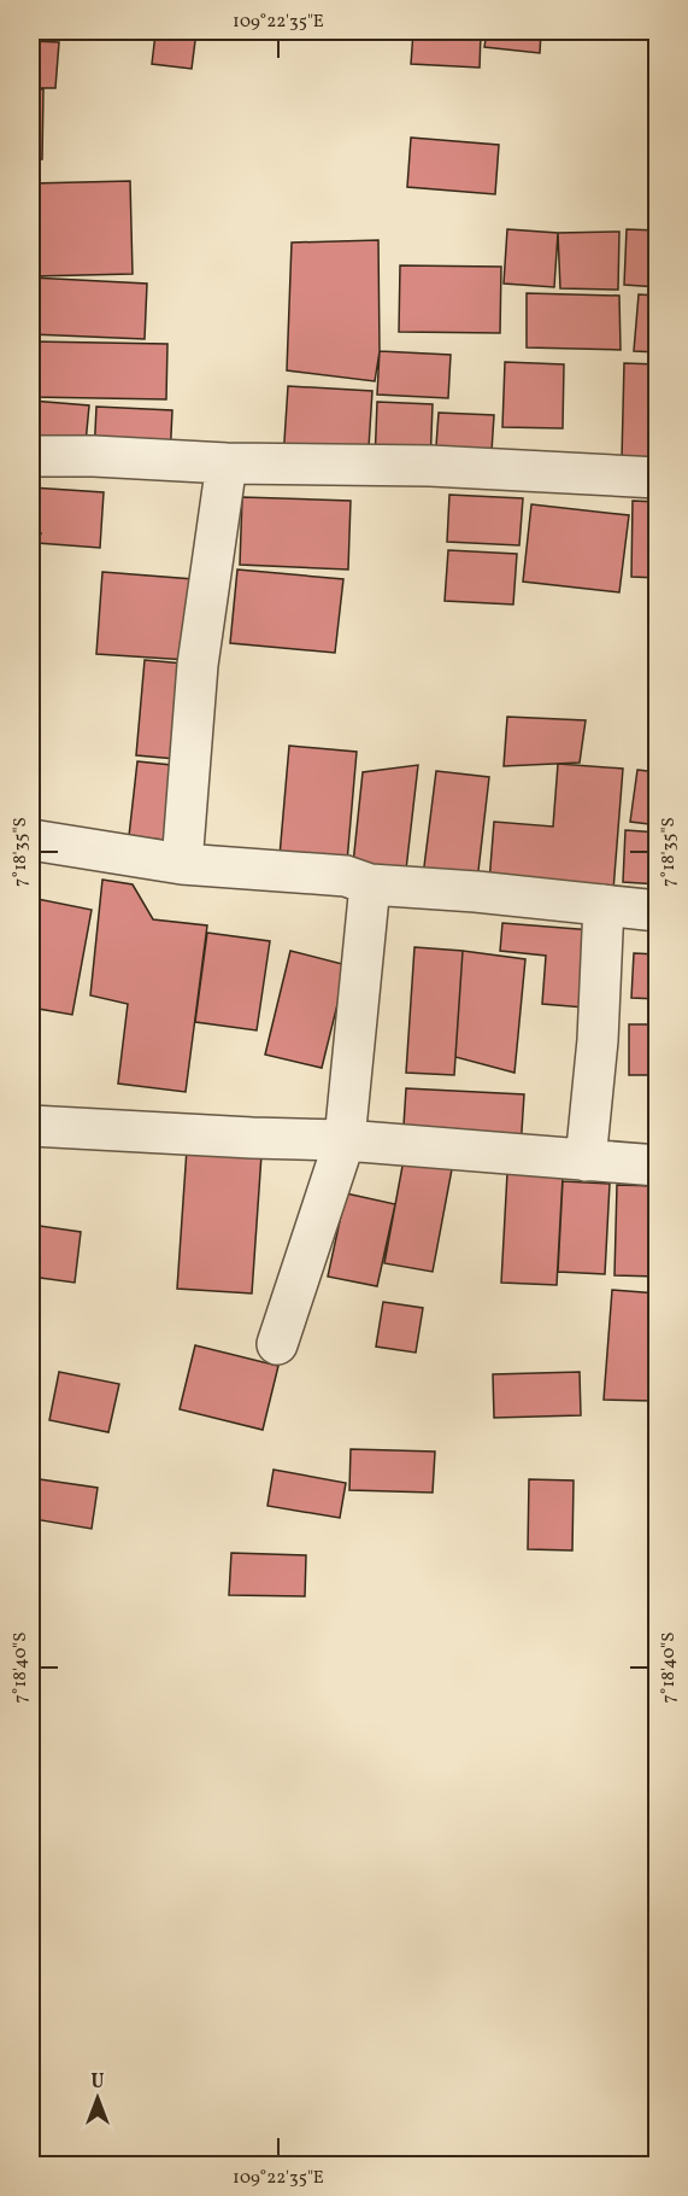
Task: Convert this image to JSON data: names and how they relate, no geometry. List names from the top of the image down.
{
  "north": "top",
  "coordinates": ["109°22'35\"E", "7°18'35\"S", "7°18'40\"S"]
}
